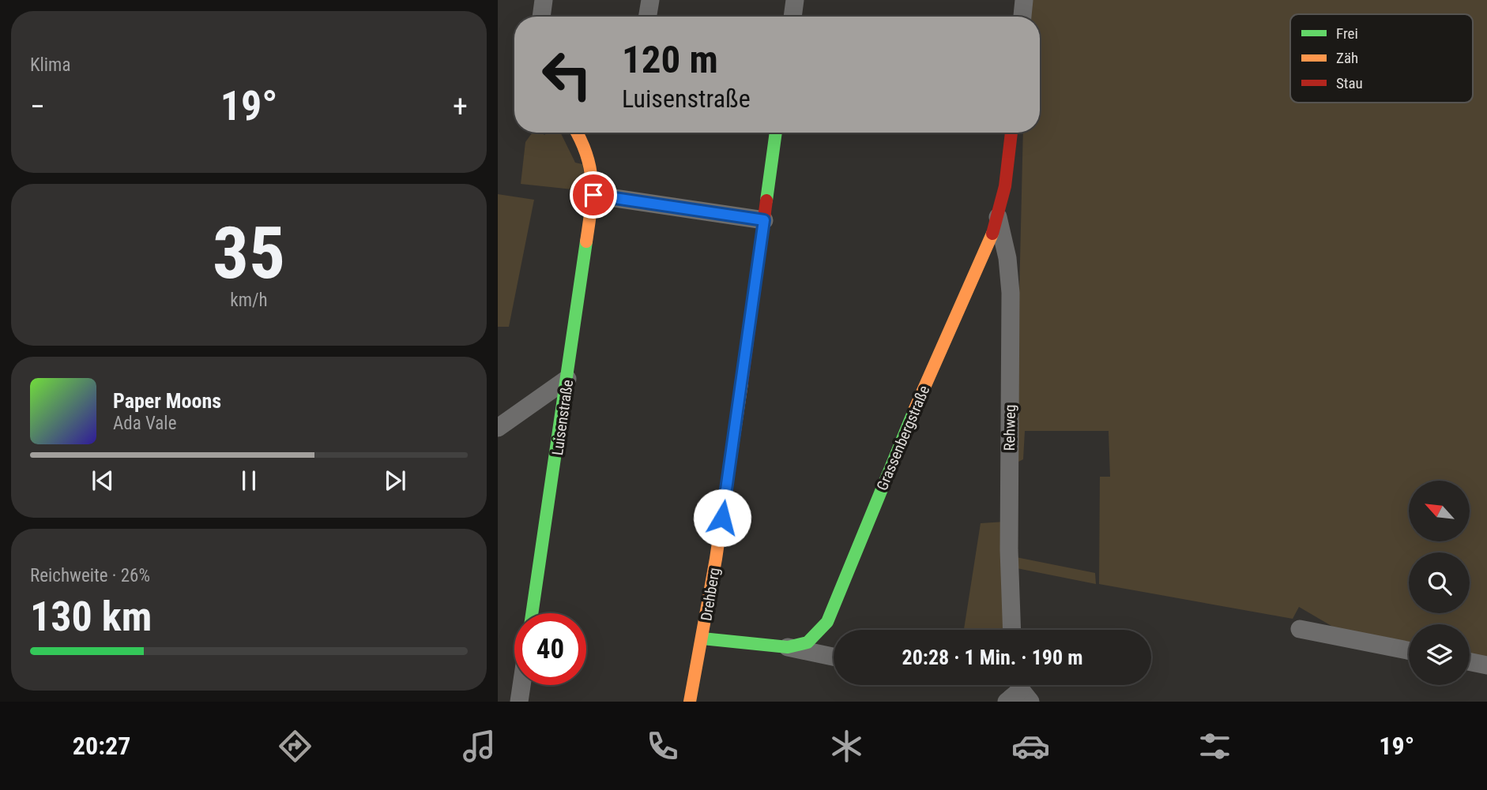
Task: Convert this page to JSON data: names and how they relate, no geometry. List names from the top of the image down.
{
  "streets": {
    "street": [
      "Luisenstraße",
      "Rehweg",
      "Grassenbergstraße",
      "Drehberg"
    ]
  },
  "crossings": [
    ["Rehweg", "Grassenbergstraße"],
    ["Grassenbergstraße", "Drehberg"]
  ],
  "legend": ["Frei", "Zäh", "Stau"],
  "north": "top left",
  "page": {
    "tile": [
      "Klima",
      ["35", "km/h"],
      ["Reichweite · 26%", "130 km"]
    ],
    "turn": ["120 m", "Luisenstraße"],
    "heat": ["−", "19°", "+"],
    "song": ["Paper Moons", "Ada Vale"],
    "limit": "40",
    "trip": "20:28 · 1 Min. · 190 m",
    "tabs": ["20:27", "19°"]
  }
}
